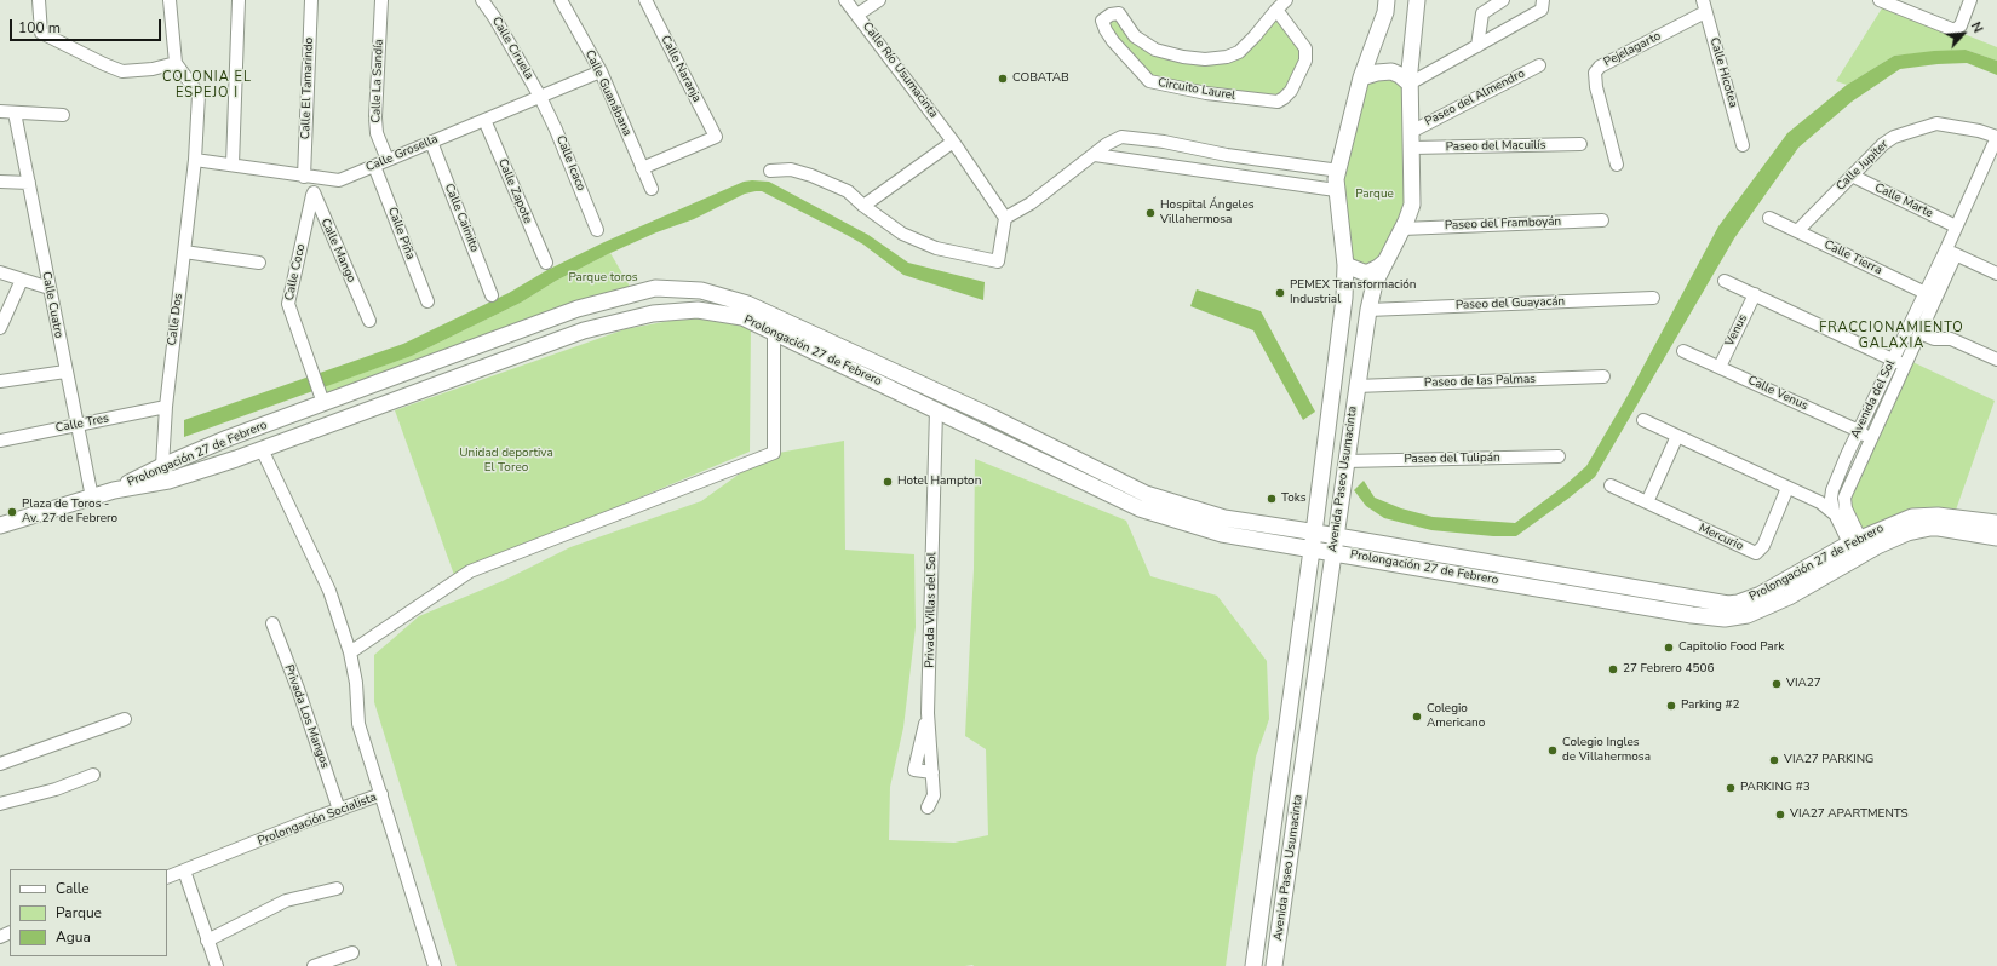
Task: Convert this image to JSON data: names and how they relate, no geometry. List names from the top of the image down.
{
  "streets": {
    "main road": ["Prolongación 27 de Febrero", "Avenida Paseo Usumacinta"],
    "street": [
      "Calle Ciruela",
      "Pejelagarto",
      "Calle Naranja",
      "Calle Río Usumacinta",
      "Calle Hicotea",
      "Calle La Sandía",
      "Calle El Tamarindo",
      "Circuito Laurel",
      "Calle Guanábana",
      "Paseo del Almendro",
      "Paseo del Macuilís",
      "Calle Grosella",
      "Calle Icaco",
      "Calle Jupiter",
      "Calle Zapote",
      "Calle Marte",
      "Calle Caimito",
      "Paseo del Framboyán",
      "Calle Piña",
      "Calle Mango",
      "Calle Tierra",
      "Calle Coco",
      "Paseo del Guayacán",
      "Calle Cuatro",
      "Calle Dos",
      "Venus",
      "Paseo de las Palmas",
      "Calle Venus",
      "Avenida del Sol",
      "Calle Tres",
      "Paseo del Tulipán",
      "Mercurio",
      "Privada Villas del Sol",
      "Privada Los Mangos",
      "Prolongación Socialista"
    ]
  },
  "crossings": [
    ["Calle Ciruela", "Calle Grosella"],
    ["Calle Ciruela", "Calle Icaco"],
    ["Pejelagarto", "Calle Hicotea"],
    ["Calle Naranja", "Calle Guanábana"],
    ["Calle La Sandía", "Calle Grosella"],
    ["Calle El Tamarindo", "Calle Grosella"],
    ["Calle Guanábana", "Calle Grosella"],
    ["Paseo del Almendro", "Avenida Paseo Usumacinta"],
    ["Paseo del Macuilís", "Avenida Paseo Usumacinta"],
    ["Calle Grosella", "Calle Icaco"],
    ["Calle Grosella", "Calle Zapote"],
    ["Calle Grosella", "Calle Caimito"],
    ["Calle Grosella", "Calle Piña"],
    ["Calle Grosella", "Calle Dos"],
    ["Calle Jupiter", "Calle Marte"],
    ["Calle Jupiter", "Calle Tierra"],
    ["Calle Jupiter", "Avenida del Sol"],
    ["Calle Marte", "Avenida del Sol"],
    ["Paseo del Framboyán", "Avenida Paseo Usumacinta"],
    ["Calle Mango", "Calle Coco"],
    ["Calle Tierra", "Avenida del Sol"],
    ["Calle Coco", "Prolongación 27 de Febrero"],
    ["Paseo del Guayacán", "Avenida Paseo Usumacinta"],
    ["Calle Cuatro", "Prolongación 27 de Febrero"],
    ["Calle Cuatro", "Calle Tres"],
    ["Calle Dos", "Prolongación 27 de Febrero"],
    ["Calle Dos", "Calle Tres"],
    ["Venus", "Calle Venus"],
    ["Prolongación 27 de Febrero", "Avenida Paseo Usumacinta"],
    ["Prolongación 27 de Febrero", "Privada Villas del Sol"],
    ["Paseo de las Palmas", "Avenida Paseo Usumacinta"],
    ["Calle Venus", "Avenida del Sol"],
    ["Paseo del Tulipán", "Avenida Paseo Usumacinta"],
    ["Privada Los Mangos", "Prolongación Socialista"]
  ],
  "districts": ["COLONIA EL ESPEJO I", "FRACCIONAMIENTO GALAXIA"],
  "parks": ["Parque", "Parque toros", "Unidad deportiva El Toreo"],
  "places": [
    "COBATAB",
    "Hospital Ángeles Villahermosa",
    "PEMEX Transformación Industrial",
    "Hotel Hampton",
    "Toks",
    "Plaza de Toros - Av. 27 de Febrero",
    "Capitolio Food Park",
    "27 Febrero 4506",
    "VIA27",
    "Parking #2",
    "Colegio Americano",
    "Colegio Ingles de Villahermosa",
    "VIA27 PARKING",
    "PARKING #3",
    "VIA27 APARTMENTS"
  ],
  "legend": ["Calle", "Parque", "Agua"],
  "scale_bar": "100 m",
  "north": "top right"
}
